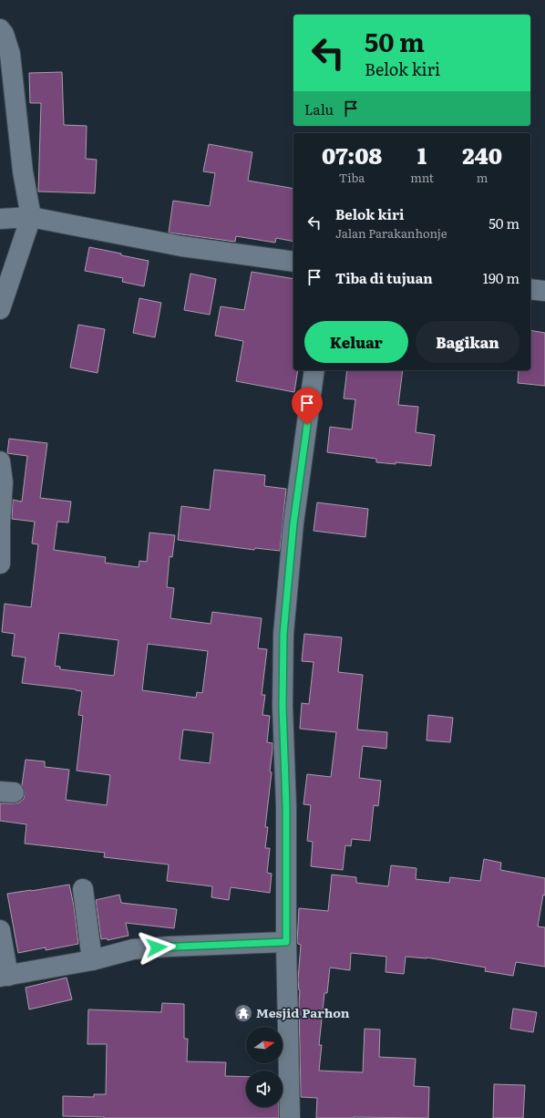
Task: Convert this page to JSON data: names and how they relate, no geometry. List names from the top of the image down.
{
  "places": {
    "temple": ["Mesjid Parhon"]
  },
  "north": "right",
  "page": {
    "turn": ["50 m", "Belok kiri"],
    "then": "Lalu",
    "eta": [
      "07:08",
      "Tiba",
      "1",
      "mnt",
      "240",
      "m"
    ],
    "list": [
      {
        "name": "Belok kiri",
        "note": "Jalan Parakanhonje",
        "value": "50 m"
      },
      {
        "name": "Tiba di tujuan",
        "value": "190 m"
      }
    ],
    "buttons": ["Keluar", "Bagikan"]
  }
}
